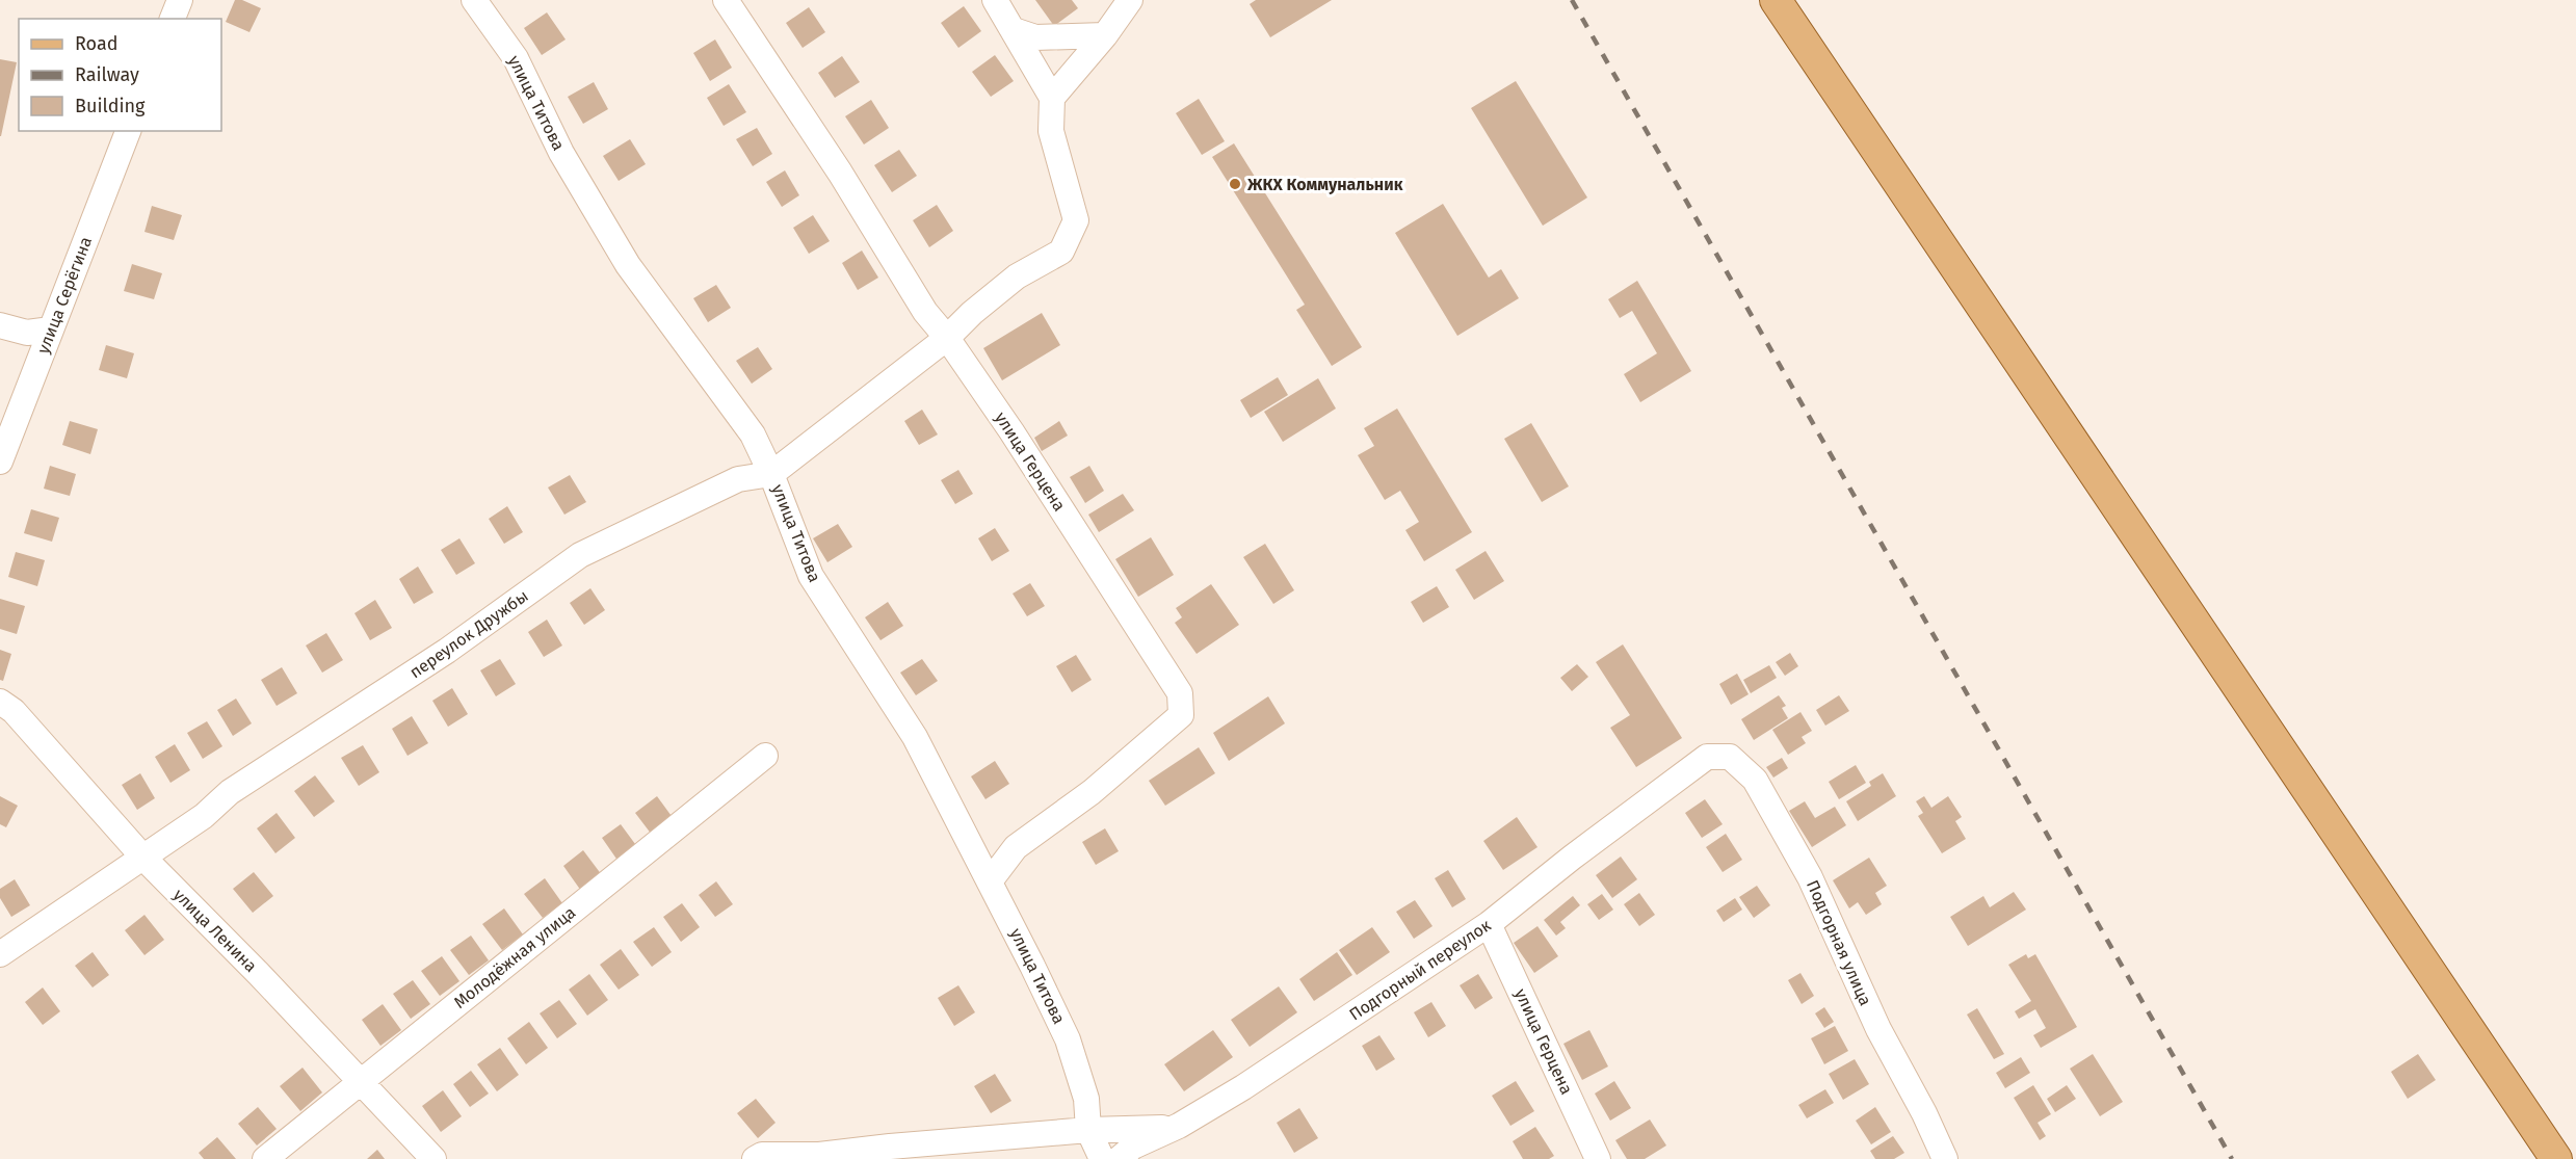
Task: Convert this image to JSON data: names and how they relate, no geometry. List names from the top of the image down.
{
  "streets": {
    "street": [
      "улица Титова",
      "улица Серёгина",
      "улица Герцена",
      "переулок Дружбы",
      "улица Ленина",
      "Подгорная улица",
      "Молодёжная улица",
      "Подгорный переулок"
    ]
  },
  "crossings": [
    ["улица Титова", "улица Герцена"],
    ["улица Титова", "переулок Дружбы"],
    ["улица Герцена", "Подгорный переулок"],
    ["переулок Дружбы", "улица Ленина"],
    ["улица Ленина", "Молодёжная улица"],
    ["Подгорная улица", "Подгорный переулок"]
  ],
  "places": ["ЖКХ Коммунальник"],
  "legend": ["Road", "Railway", "Building"]
}
